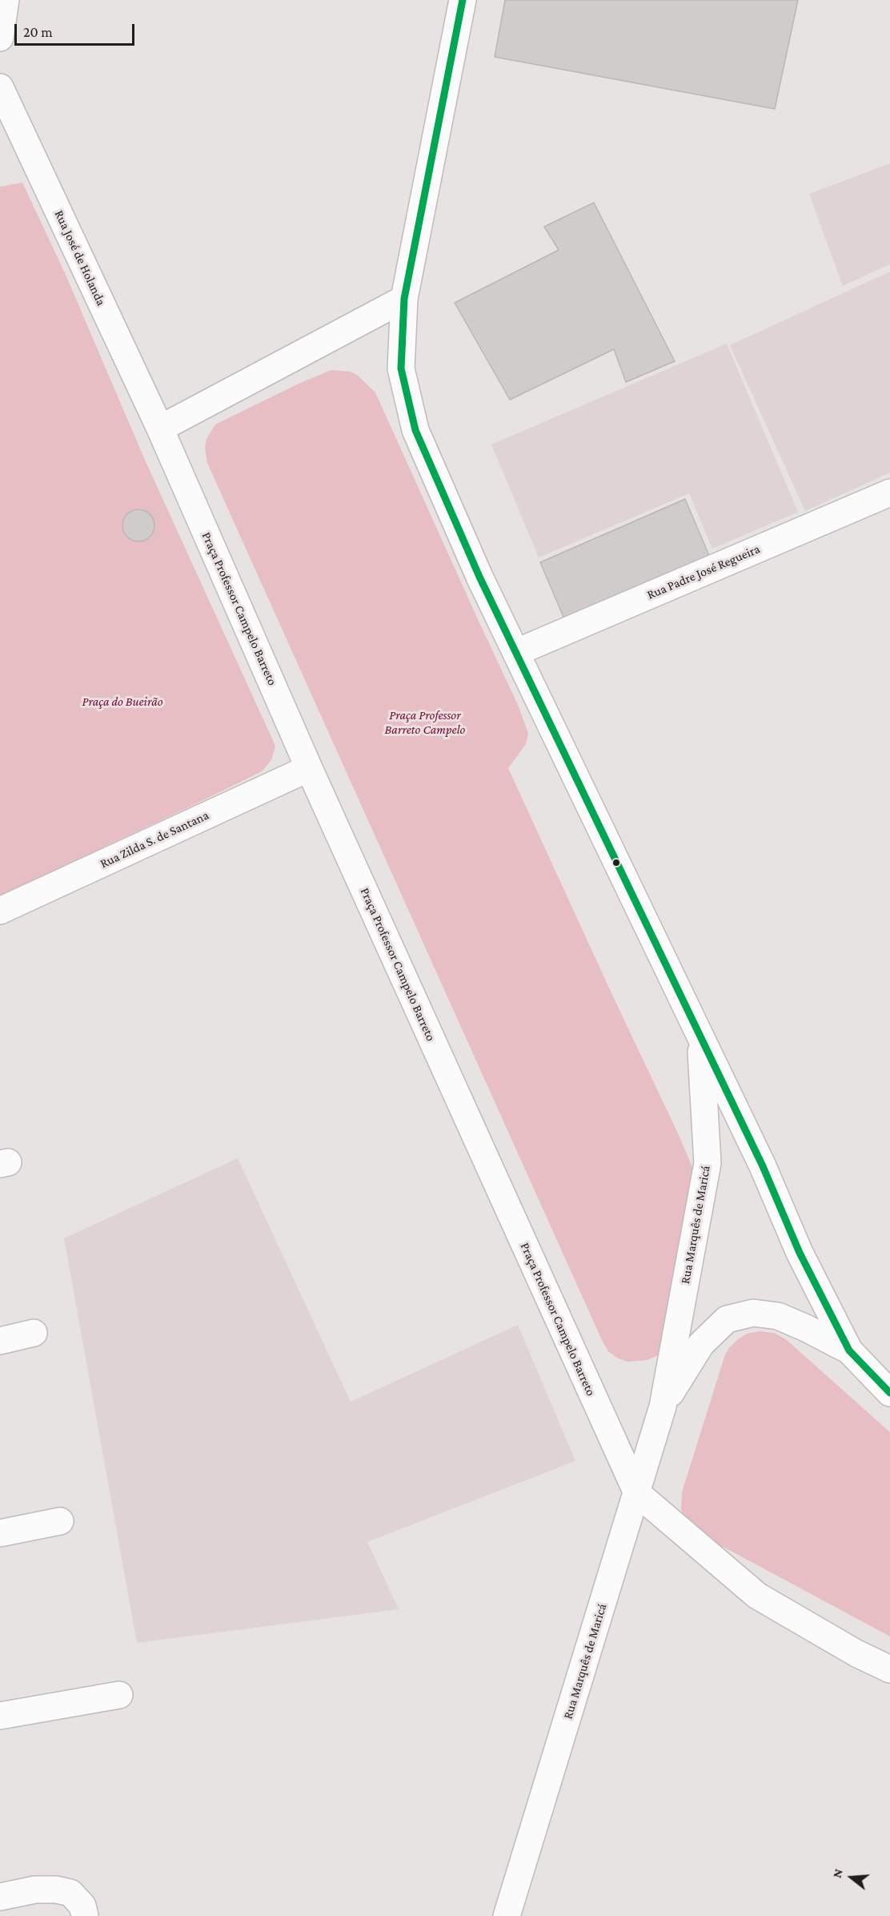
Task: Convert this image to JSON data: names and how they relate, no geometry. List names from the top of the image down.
{
  "streets": {
    "street": [
      "Rua José de Holanda",
      "Rua Padre José Regueira",
      "Praça Professor Campelo Barreto",
      "Rua Zilda S. de Santana",
      "Rua Marquês de Maricá"
    ]
  },
  "crossings": [
    ["Rua José de Holanda", "Praça Professor Campelo Barreto"],
    ["Praça Professor Campelo Barreto", "Rua Zilda S. de Santana"],
    ["Praça Professor Campelo Barreto", "Rua Marquês de Maricá"]
  ],
  "parks": ["Praça do Bueirão", "Praça Professor Barreto Campelo"],
  "scale_bar": "20 m",
  "north": "left"
}
